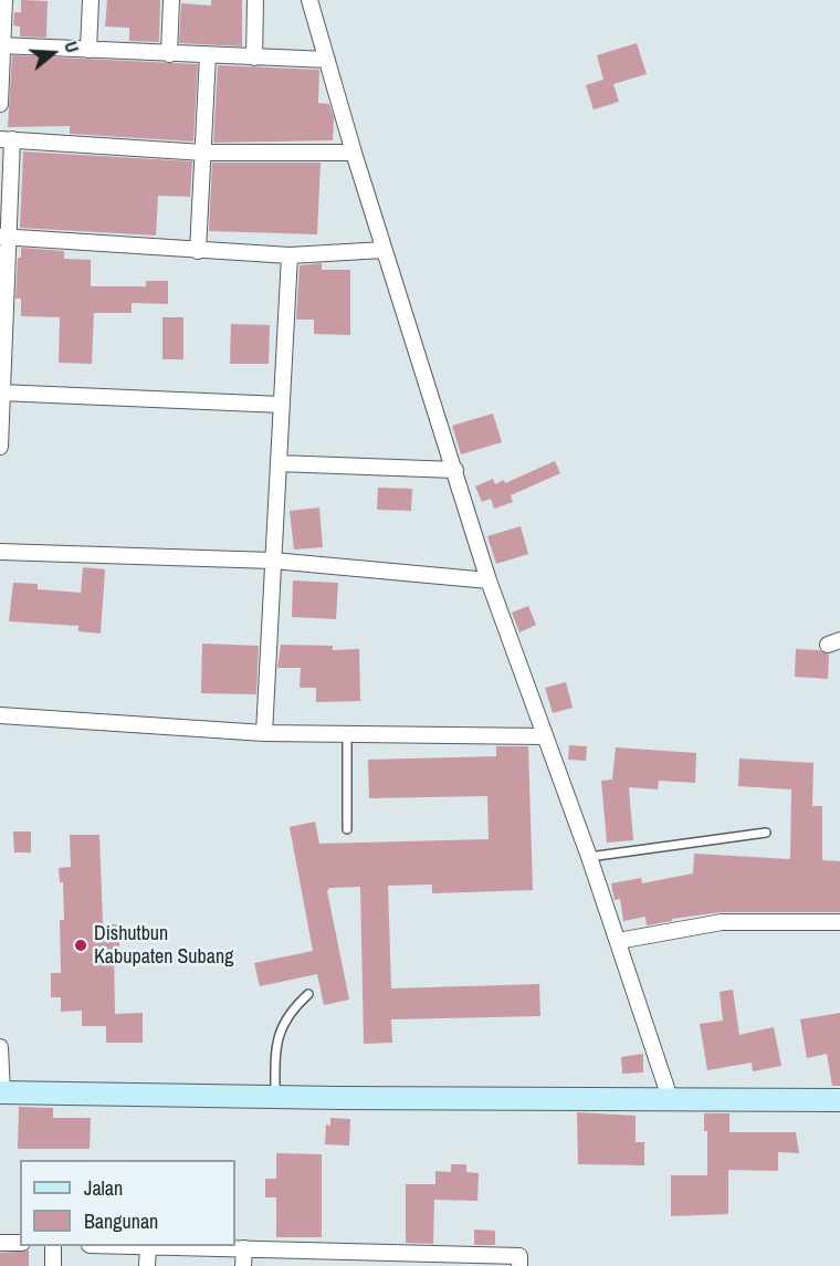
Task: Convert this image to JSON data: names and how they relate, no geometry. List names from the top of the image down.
{
  "places": ["Dishutbun Kabupaten Subang"],
  "legend": ["Jalan", "Bangunan"],
  "north": "right"
}
